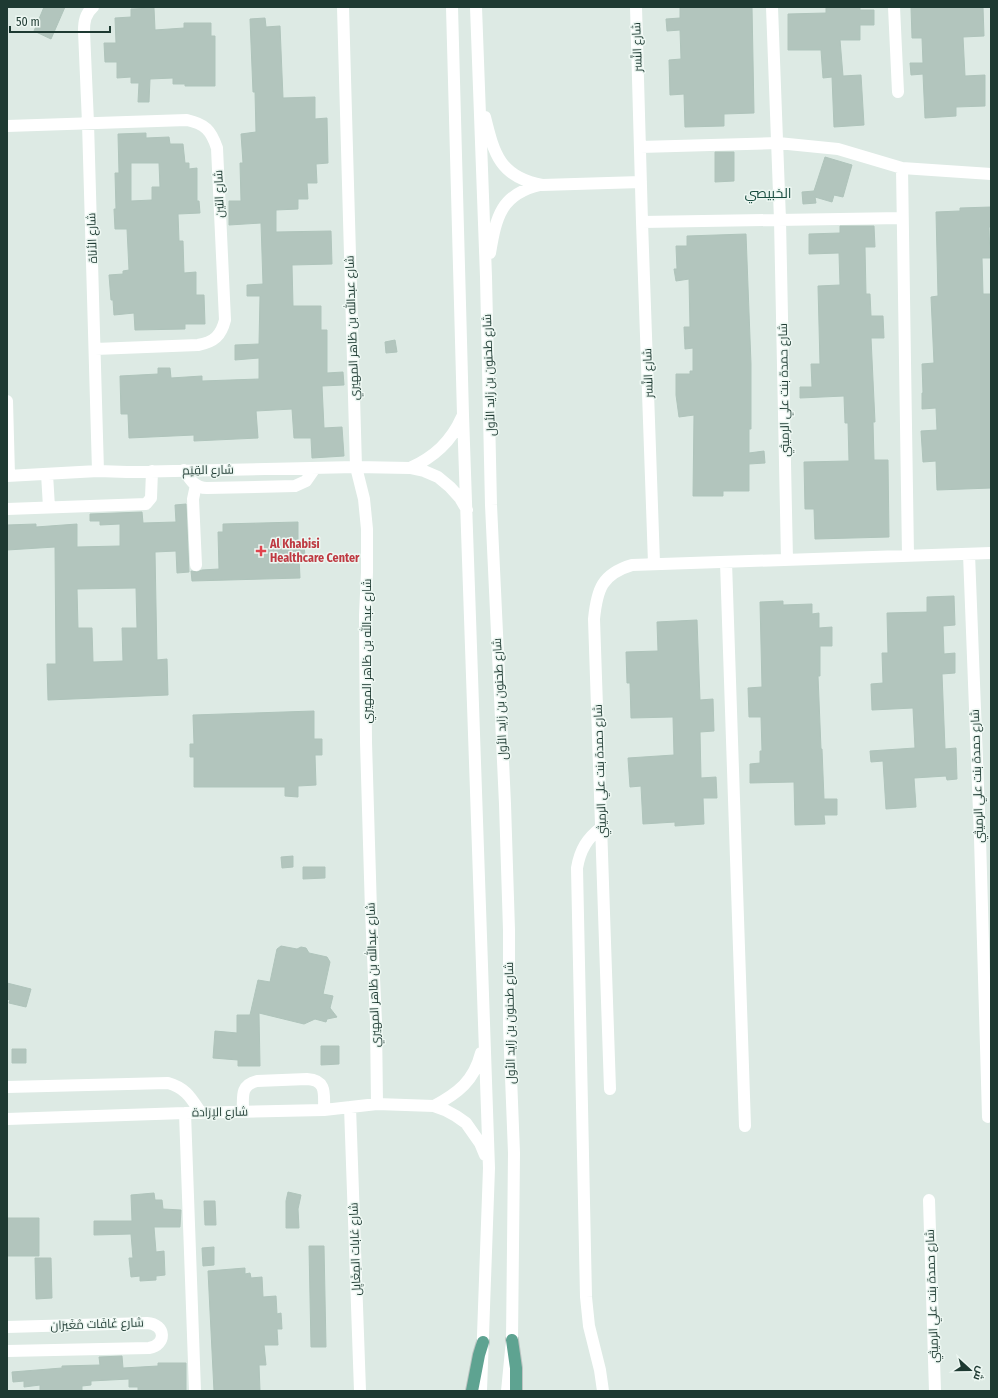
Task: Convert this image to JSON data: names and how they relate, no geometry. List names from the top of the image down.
{
  "streets": {
    "street": [
      "شارع النَّسر",
      "شارع التين",
      "شارع الأناة",
      "شارع عبدالله بن ظاهر المهيري",
      "شارع طحنون بن زايد الأول",
      "شارع حمدة بنت علي الرميثي",
      "شارع القِيَم",
      "شارع الإرَادة",
      "شارع غابات المِغَايِل",
      "شارع غَافَات مْغَيرَان"
    ]
  },
  "crossings": [
    ["شارع النَّسر", "شارع حمدة بنت علي الرميثي"],
    ["شارع التين", "شارع الأناة"],
    ["شارع الأناة", "شارع القِيَم"],
    ["شارع عبدالله بن ظاهر المهيري", "شارع القِيَم"],
    ["شارع عبدالله بن ظاهر المهيري", "شارع الإرَادة"],
    ["شارع الإرَادة", "شارع غابات المِغَايِل"]
  ],
  "districts": ["الخبيصي"],
  "places": {
    "health": ["Al Khabisi Healthcare Center"]
  },
  "scale_bar": "50 m",
  "north": "right"
}
